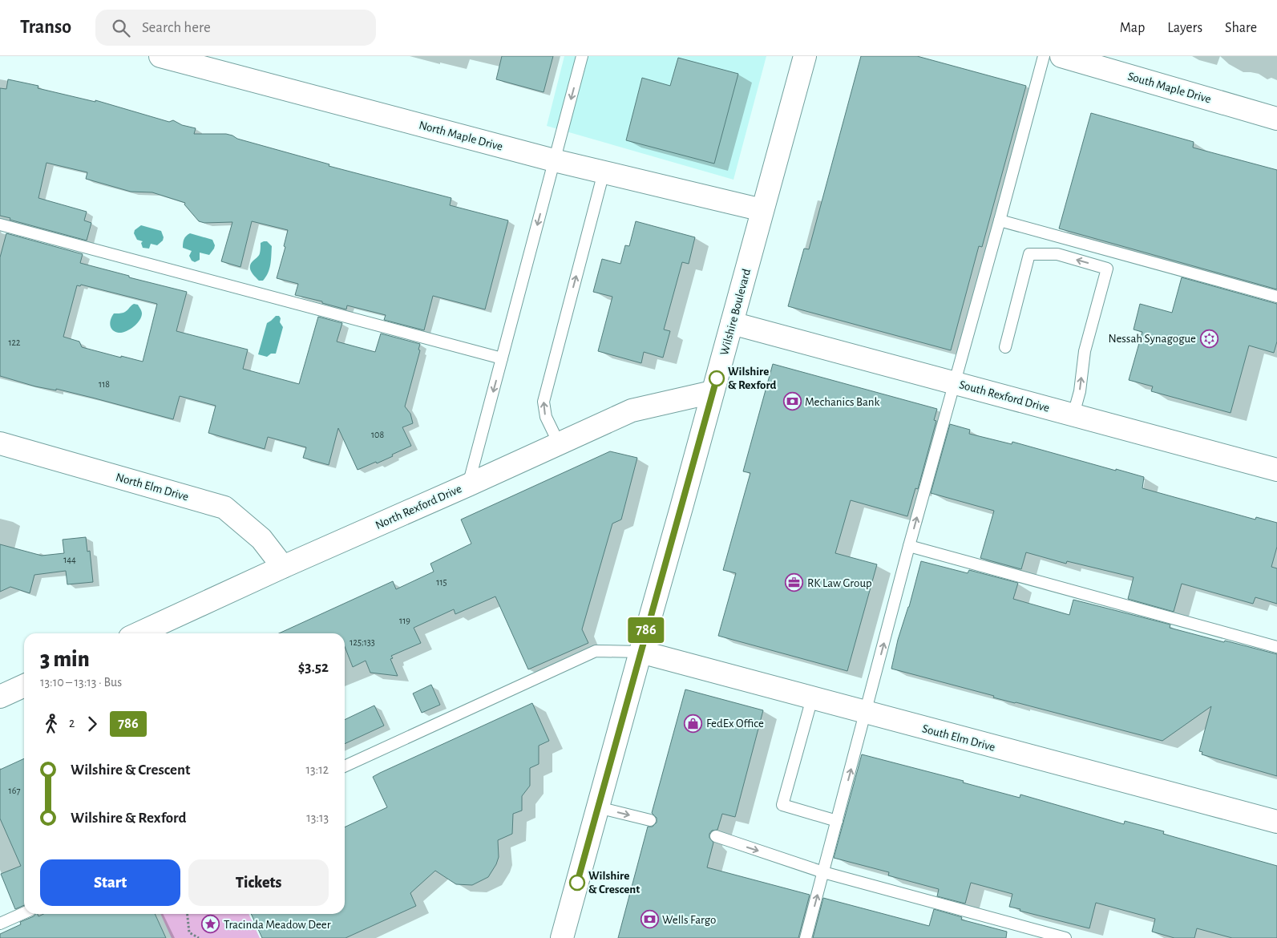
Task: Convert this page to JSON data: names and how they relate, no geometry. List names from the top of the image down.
{
  "streets": {
    "street": [
      "South Maple Drive",
      "North Maple Drive",
      "Wilshire Boulevard",
      "South Rexford Drive",
      "North Elm Drive",
      "North Rexford Drive",
      "South Elm Drive"
    ]
  },
  "crossings": [
    ["North Maple Drive", "Wilshire Boulevard"],
    ["Wilshire Boulevard", "South Rexford Drive"],
    ["Wilshire Boulevard", "North Rexford Drive"],
    ["Wilshire Boulevard", "South Elm Drive"],
    ["North Elm Drive", "North Rexford Drive"]
  ],
  "places": {
    "synagogue": ["Nessah Synagogue"],
    "other": ["Wilshire & Rexford", "Wilshire & Crescent"],
    "bank": ["Mechanics Bank", "Wells Fargo"],
    "office": ["RK Law Group"],
    "shop": ["FedEx Office"],
    "place": ["Tracinda Meadow Deer"]
  },
  "lines": ["bus line 786"],
  "house_numbers": [
    "122",
    "118",
    "108",
    "144",
    "115",
    "119",
    "125;133",
    "167"
  ],
  "page": {
    "header": "Transo",
    "search": "Search here",
    "nav": ["Map", "Layers", "Share"],
    "on_map": "786",
    "heading": ["3 min", "13:10 – 13:13 · Bus", "$3.52"],
    "legs": ["2", "786"],
    "list": [
      {
        "name": "Wilshire & Crescent",
        "value": "13:12"
      },
      {
        "name": "Wilshire & Rexford",
        "value": "13:13"
      }
    ],
    "buttons": ["Start", "Tickets"]
  }
}
